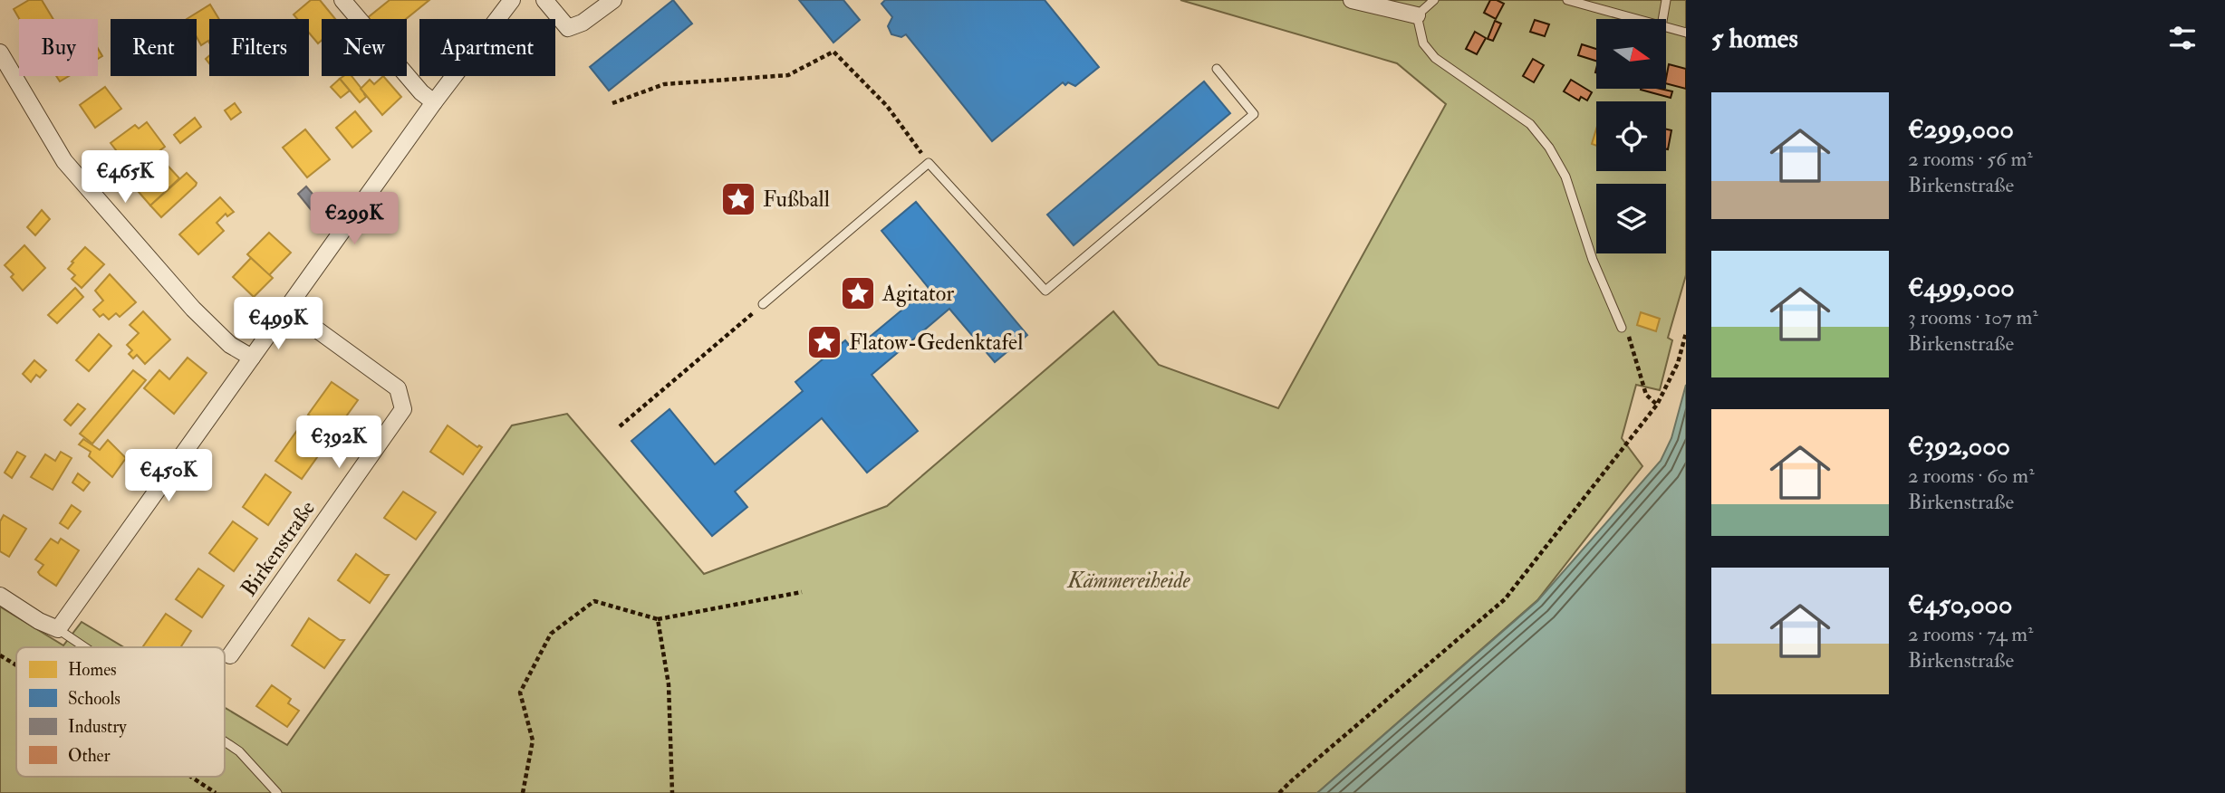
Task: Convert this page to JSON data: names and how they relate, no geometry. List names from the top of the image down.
{
  "streets": {
    "street": ["Birkenstraße"]
  },
  "parks": ["Kämmereiheide"],
  "places": {
    "place": ["Fußball", "Agitator", "Flatow-Gedenktafel"]
  },
  "legend": [
    "Homes",
    "Schools",
    "Industry",
    "Other"
  ],
  "north": "right",
  "page": {
    "heading": "5 homes",
    "chip": [
      "Buy",
      "Rent",
      "Filters",
      "New",
      "Apartment"
    ],
    "list": [
      {
        "name": "€299,000",
        "note": "2 rooms · 56 m² · Birkenstraße"
      },
      {
        "name": "€499,000",
        "note": "3 rooms · 107 m² · Birkenstraße"
      },
      {
        "name": "€392,000",
        "note": "2 rooms · 60 m² · Birkenstraße"
      },
      {
        "name": "€450,000",
        "note": "2 rooms · 74 m² · Birkenstraße"
      }
    ],
    "price": [
      "€465K",
      "€299K",
      "€499K",
      "€392K",
      "€450K"
    ]
  }
}
